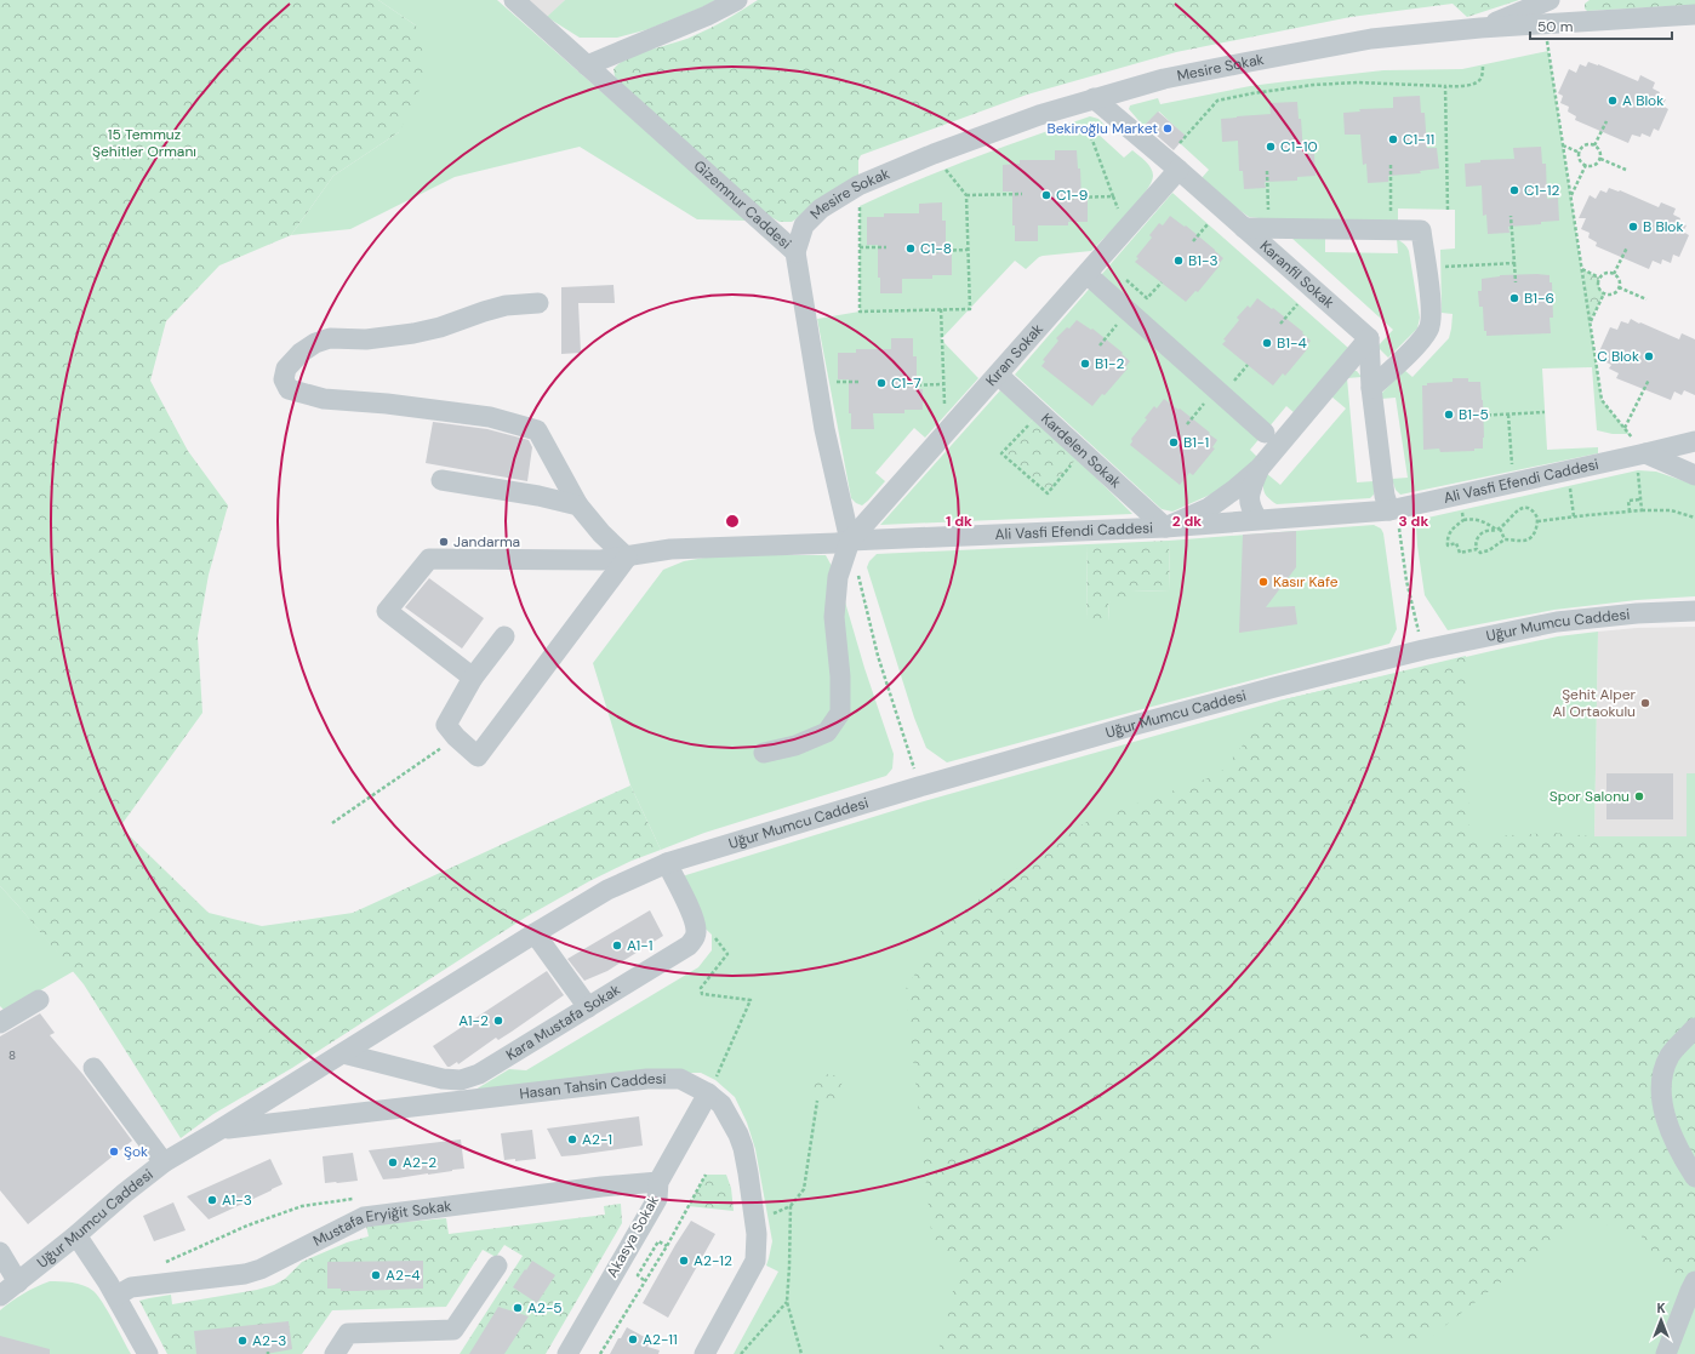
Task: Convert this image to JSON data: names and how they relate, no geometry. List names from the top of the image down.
{
  "streets": {
    "street": [
      "Mesire Sokak",
      "Gizemnur Caddesi",
      "Karanfil Sokak",
      "Kıran Sokak",
      "Kardelen Sokak",
      "Ali Vasfi Efendi Caddesi",
      "Uğur Mumcu Caddesi",
      "Kara Mustafa Sokak",
      "Hasan Tahsin Caddesi",
      "Mustafa Eryiğit Sokak",
      "Akasya Sokak"
    ]
  },
  "crossings": [
    ["Mesire Sokak", "Gizemnur Caddesi"],
    ["Mesire Sokak", "Karanfil Sokak"],
    ["Gizemnur Caddesi", "Kıran Sokak"],
    ["Gizemnur Caddesi", "Ali Vasfi Efendi Caddesi"],
    ["Karanfil Sokak", "Kıran Sokak"],
    ["Kıran Sokak", "Kardelen Sokak"],
    ["Kıran Sokak", "Ali Vasfi Efendi Caddesi"],
    ["Kardelen Sokak", "Ali Vasfi Efendi Caddesi"],
    ["Uğur Mumcu Caddesi", "Kara Mustafa Sokak"],
    ["Uğur Mumcu Caddesi", "Hasan Tahsin Caddesi"],
    ["Hasan Tahsin Caddesi", "Akasya Sokak"],
    ["Mustafa Eryiğit Sokak", "Akasya Sokak"]
  ],
  "parks": ["15 Temmuz Şehitler Ormanı"],
  "places": [
    "A Blok",
    "Bekiroğlu Market",
    "C1-11",
    "C1-10",
    "C1-12",
    "C1-9",
    "B Blok",
    "C1-8",
    "B1-3",
    "B1-6",
    "B1-4",
    "C Blok",
    "B1-2",
    "C1-7",
    "B1-5",
    "B1-1",
    "Jandarma",
    "Kasır Kafe",
    "Şehit Alper Al Ortaokulu",
    "Spor Salonu",
    "A1-1",
    "A1-2",
    "A2-1",
    "Şok",
    "A2-2",
    "A1-3",
    "A2-12",
    "A2-4",
    "A2-5",
    "A2-11",
    "A2-3"
  ],
  "house_numbers": ["8"],
  "scale_bar": "50 m",
  "north": "top",
  "rings": ["1 dk", "2 dk", "3 dk"]
}
